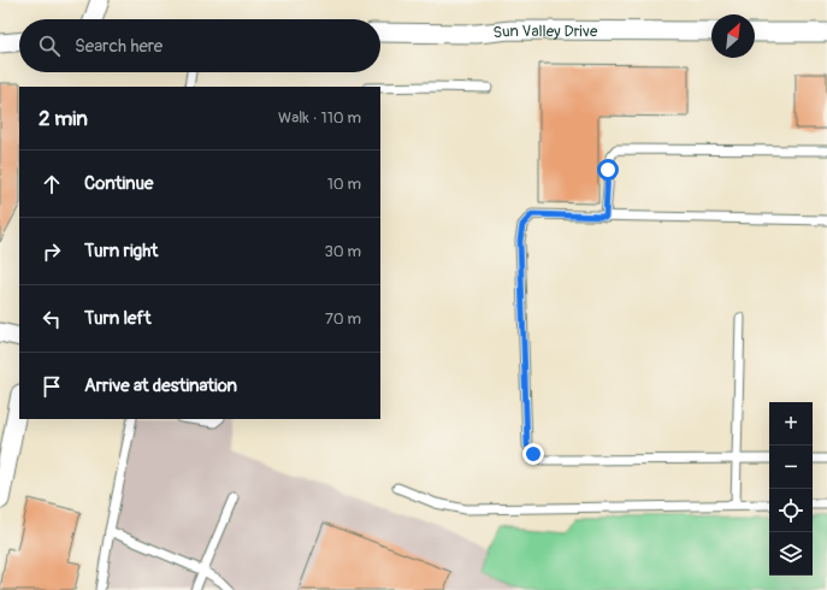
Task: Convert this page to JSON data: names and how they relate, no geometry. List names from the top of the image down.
{
  "streets": {
    "street": ["Sun Valley Drive"]
  },
  "north": "top right",
  "page": {
    "search": "Search here",
    "heading": ["2 min", "Walk · 110 m"],
    "list": [
      ["Continue", "10 m"],
      ["Turn right", "30 m"],
      ["Turn left", "70 m"],
      "Arrive at destination"
    ],
    "map_buttons": ["+", "−"]
  }
}
